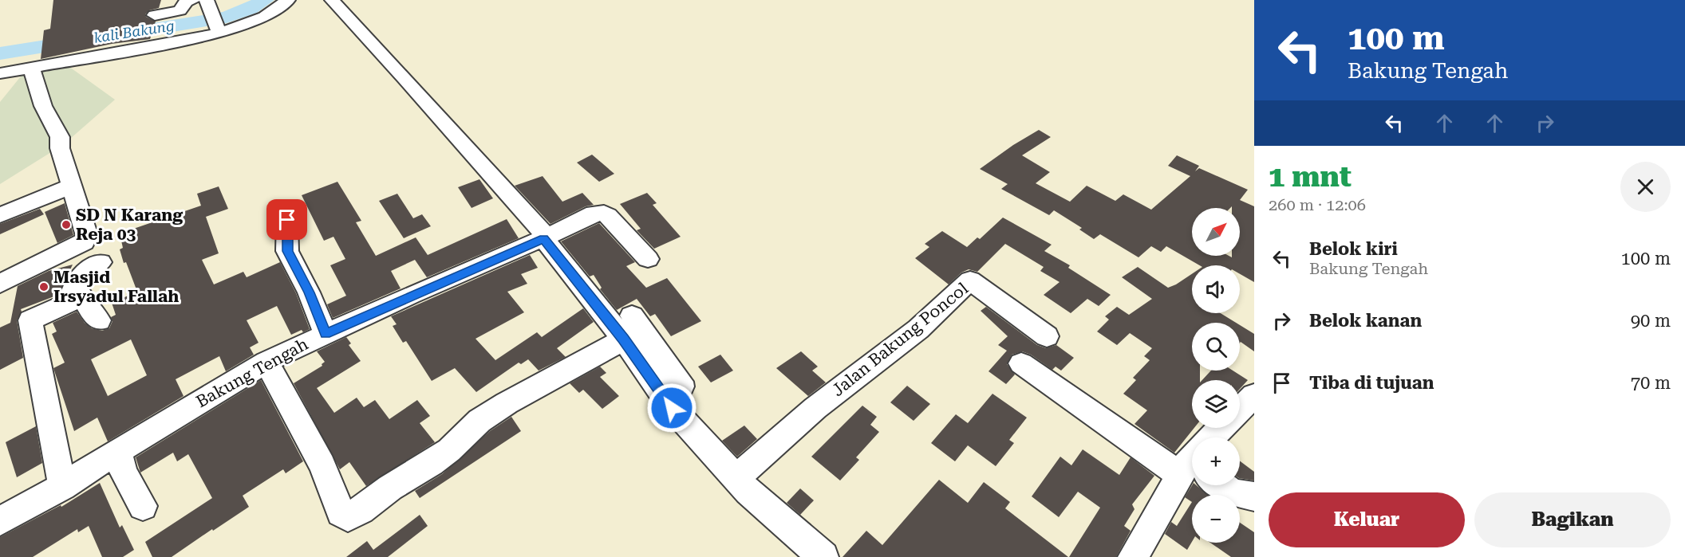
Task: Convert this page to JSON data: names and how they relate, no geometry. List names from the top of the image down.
{
  "streets": {
    "street": ["Jalan Bakung Poncol", "Bakung Tengah"]
  },
  "water": ["kali Bakung"],
  "places": ["SD N Karang Reja 03", "Masjid Irsyadul Fallah"],
  "north": "top right",
  "page": {
    "turn": ["100 m", "Bakung Tengah"],
    "heading": ["1 mnt", "260 m · 12:06"],
    "map_buttons": ["+", "−"],
    "list": [
      {
        "name": "Belok kiri",
        "note": "Bakung Tengah",
        "value": "100 m"
      },
      {
        "name": "Belok kanan",
        "value": "90 m"
      },
      {
        "name": "Tiba di tujuan",
        "value": "70 m"
      }
    ],
    "buttons": ["Keluar", "Bagikan"]
  }
}
